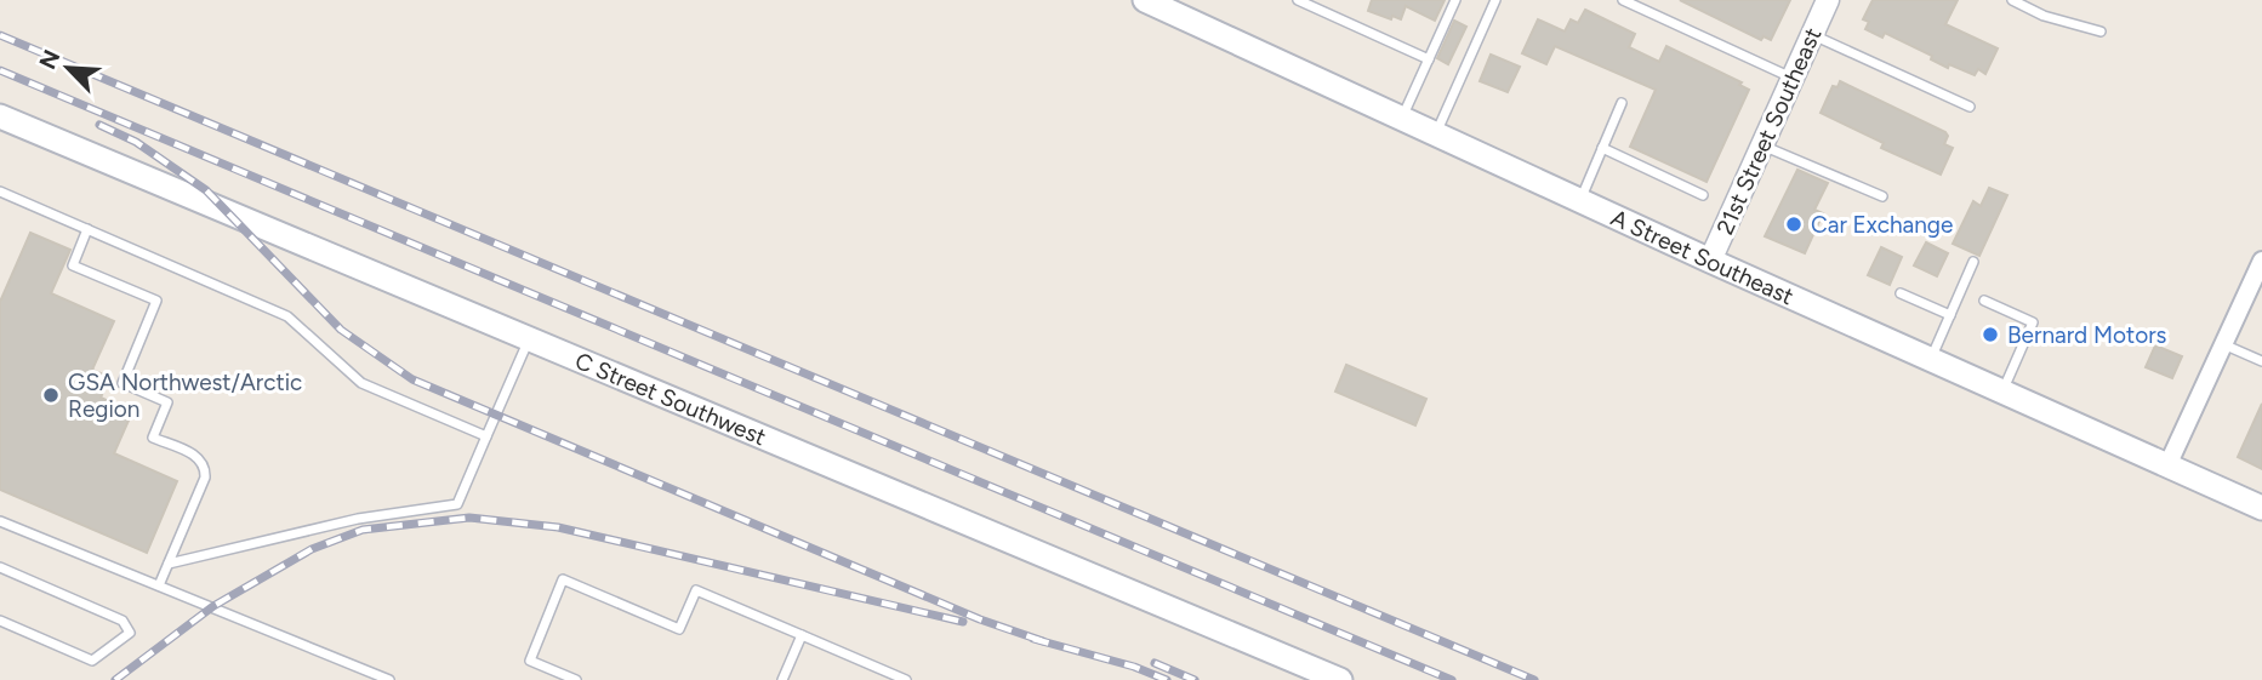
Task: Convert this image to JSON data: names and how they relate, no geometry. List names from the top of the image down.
{
  "streets": {
    "main road": ["A Street Southeast", "C Street Southwest"],
    "street": ["21st Street Southeast"]
  },
  "crossings": [
    ["21st Street Southeast", "A Street Southeast"]
  ],
  "places": ["Car Exchange", "Bernard Motors", "GSA Northwest/Arctic Region"],
  "north": "top left"
}
